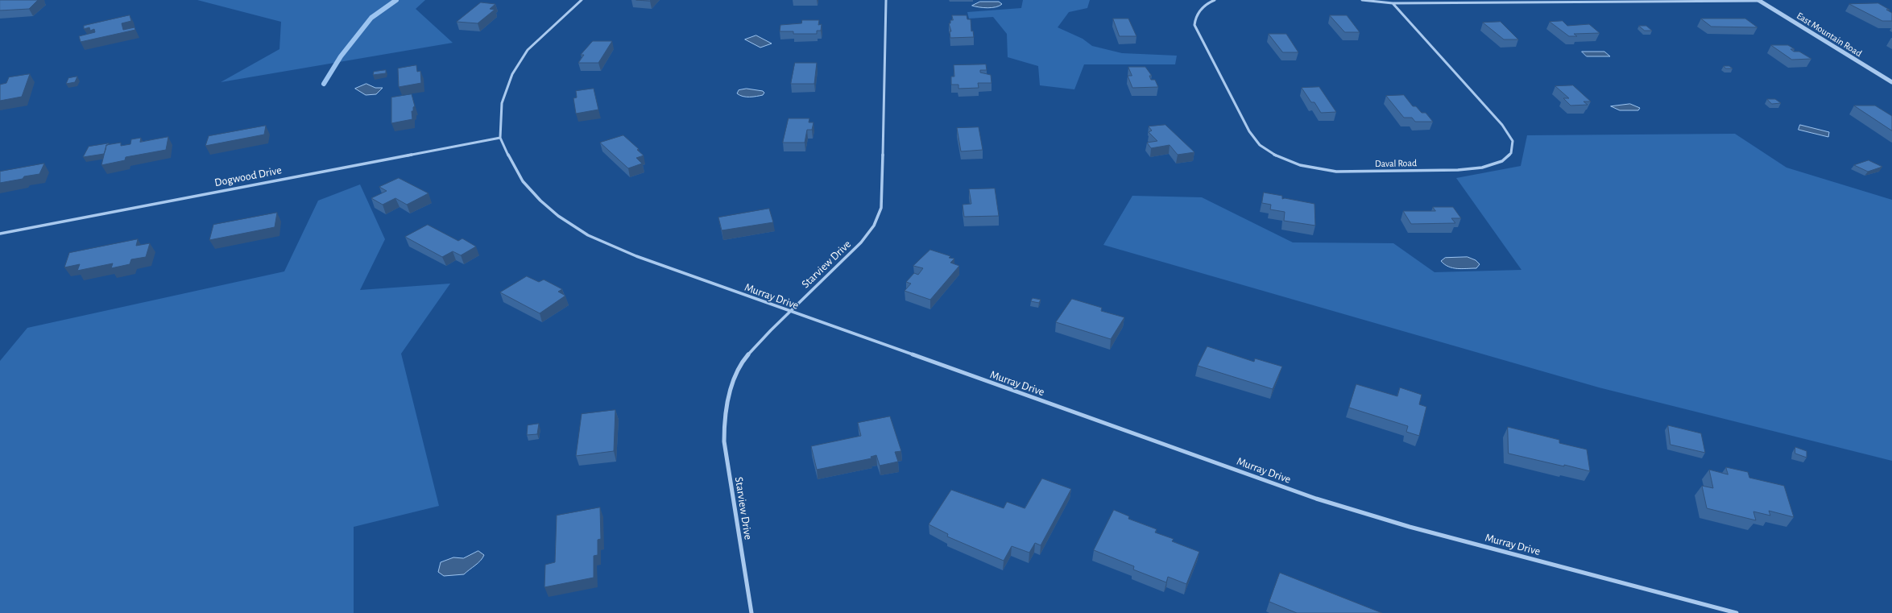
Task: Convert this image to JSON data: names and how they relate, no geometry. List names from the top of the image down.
{
  "streets": {
    "street": [
      "East Mountain Road",
      "Daval Road",
      "Dogwood Drive",
      "Starview Drive",
      "Murray Drive"
    ]
  },
  "crossings": [
    ["Dogwood Drive", "Murray Drive"],
    ["Starview Drive", "Murray Drive"]
  ]
}
